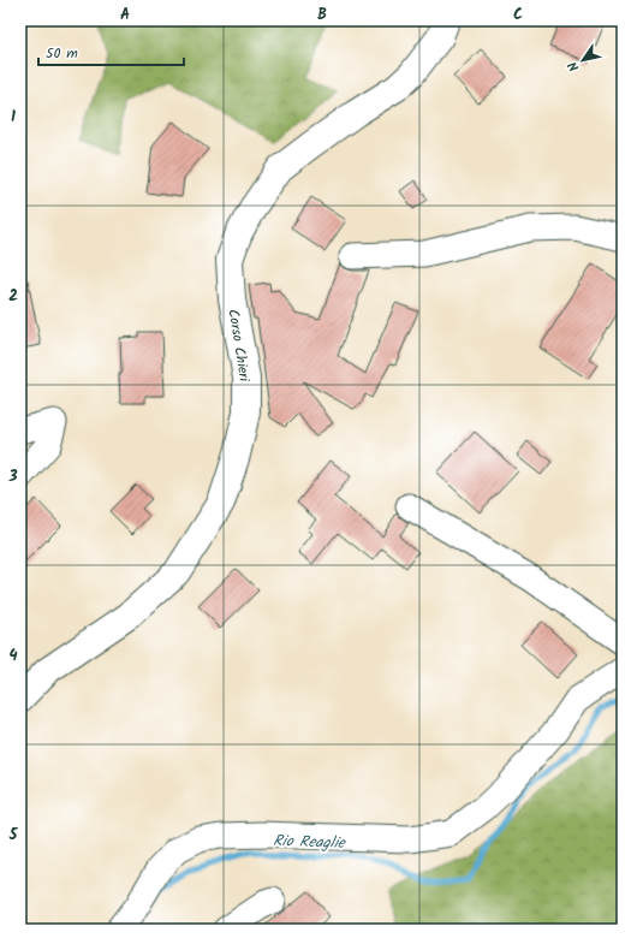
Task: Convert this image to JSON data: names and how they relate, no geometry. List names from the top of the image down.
{
  "streets": {
    "main road": ["Corso Chieri"]
  },
  "water": ["Rio Reaglie"],
  "scale_bar": "50 m",
  "north": "bottom left",
  "grid": {
    "columns": ["A", "B", "C"],
    "rows": [
      "1",
      "2",
      "3",
      "4",
      "5"
    ]
  }
}
